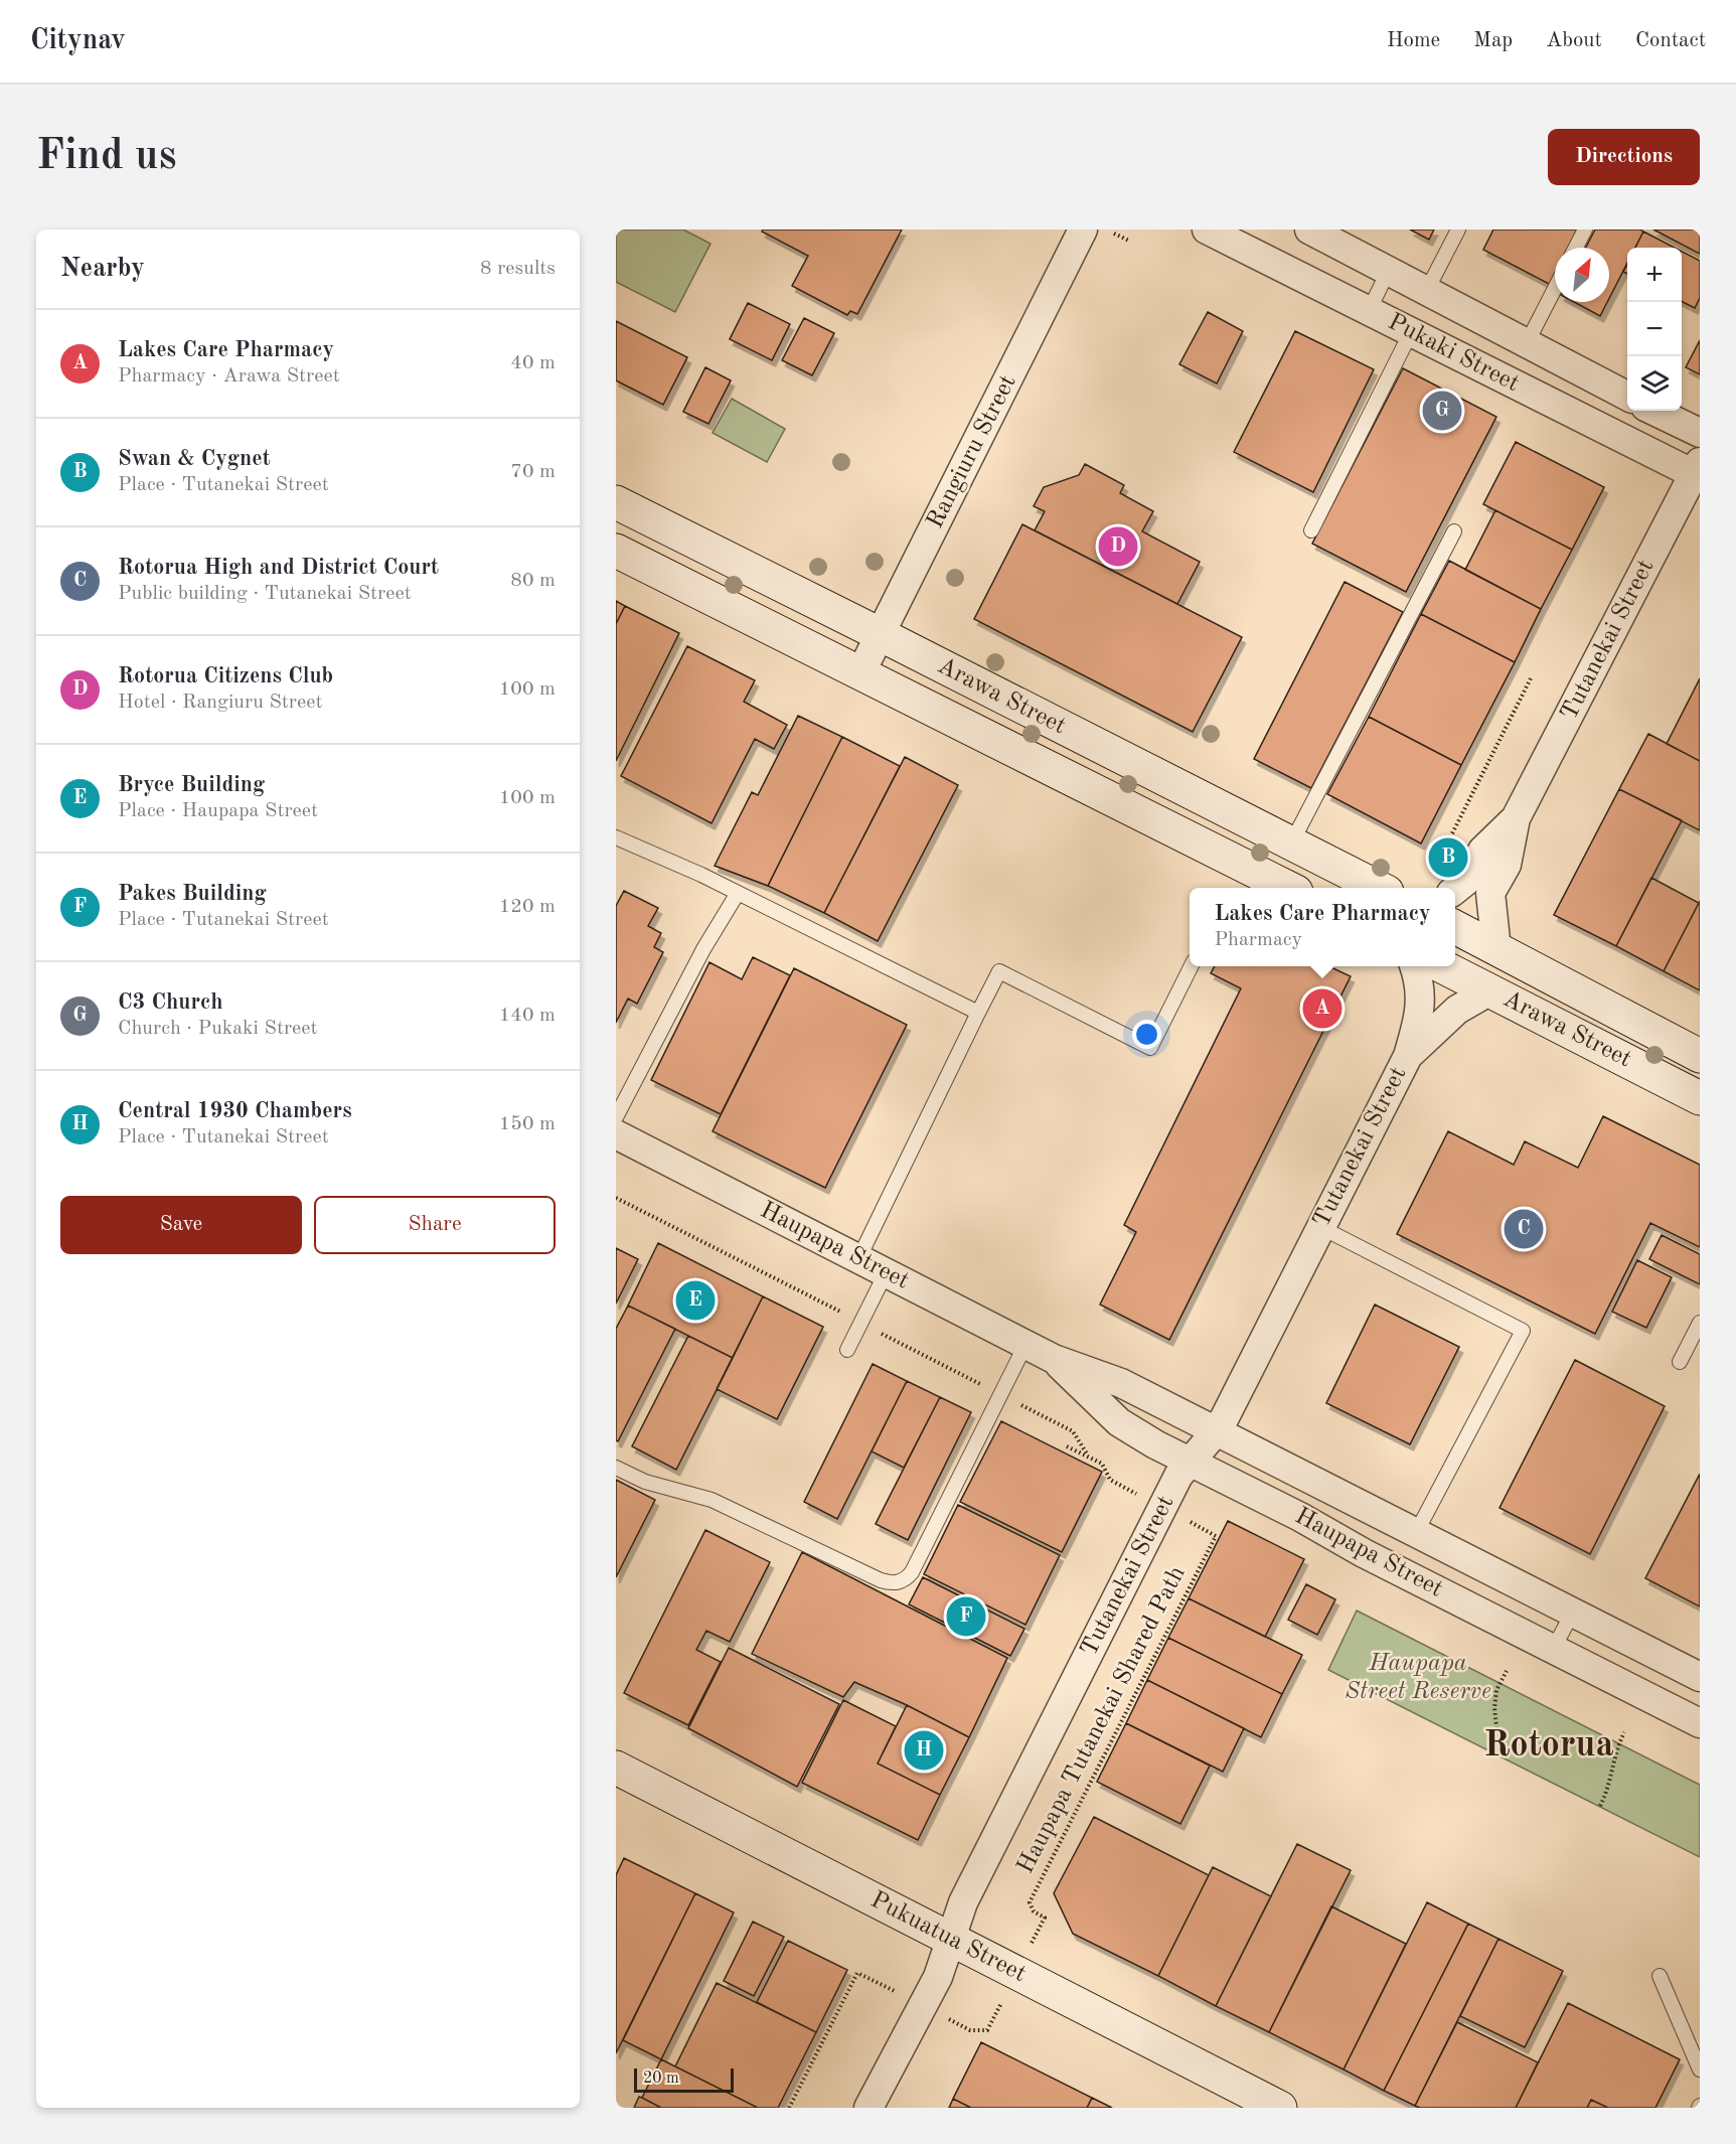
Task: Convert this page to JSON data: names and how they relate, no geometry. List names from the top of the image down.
{
  "streets": {
    "main road": ["Arawa Street", "Pukuatua Street"],
    "street": [
      "Pukaki Street",
      "Rangiuru Street",
      "Tutanekai Street",
      "Haupapa Street"
    ],
    "path": ["Haupapa Tutanekai Shared Path"]
  },
  "crossings": [
    ["Pukaki Street", "Tutanekai Street"],
    ["Rangiuru Street", "Arawa Street"],
    ["Tutanekai Street", "Arawa Street"],
    ["Tutanekai Street", "Haupapa Street"],
    ["Tutanekai Street", "Pukuatua Street"]
  ],
  "districts": ["Rotorua"],
  "parks": ["Haupapa Street Reserve"],
  "scale_bar": "20 m",
  "north": "top right",
  "page": {
    "header": "Citynav",
    "nav": [
      "Home",
      "Map",
      "About",
      "Contact"
    ],
    "buttons": [
      "Directions",
      ["Save", "Share"]
    ],
    "title": "Find us",
    "heading": ["Nearby", "8 results"],
    "map_buttons": ["+", "−"],
    "list": [
      {
        "mark": "A",
        "name": "Lakes Care Pharmacy",
        "note": "Pharmacy · Arawa Street",
        "value": "40 m"
      },
      {
        "mark": "B",
        "name": "Swan & Cygnet",
        "note": "Place · Tutanekai Street",
        "value": "70 m"
      },
      {
        "mark": "C",
        "name": "Rotorua High and District Court",
        "note": "Public building · Tutanekai Street",
        "value": "80 m"
      },
      {
        "mark": "D",
        "name": "Rotorua Citizens Club",
        "note": "Hotel · Rangiuru Street",
        "value": "100 m"
      },
      {
        "mark": "E",
        "name": "Bryce Building",
        "note": "Place · Haupapa Street",
        "value": "100 m"
      },
      {
        "mark": "F",
        "name": "Pakes Building",
        "note": "Place · Tutanekai Street",
        "value": "120 m"
      },
      {
        "mark": "G",
        "name": "C3 Church",
        "note": "Church · Pukaki Street",
        "value": "140 m"
      },
      {
        "mark": "H",
        "name": "Central 1930 Chambers",
        "note": "Place · Tutanekai Street",
        "value": "150 m"
      }
    ],
    "pins": [
      "G",
      "D",
      "B",
      "A",
      "C",
      "E",
      "F",
      "H"
    ],
    "popup": ["Lakes Care Pharmacy", "Pharmacy"],
    "scale": "20 m"
  }
}
